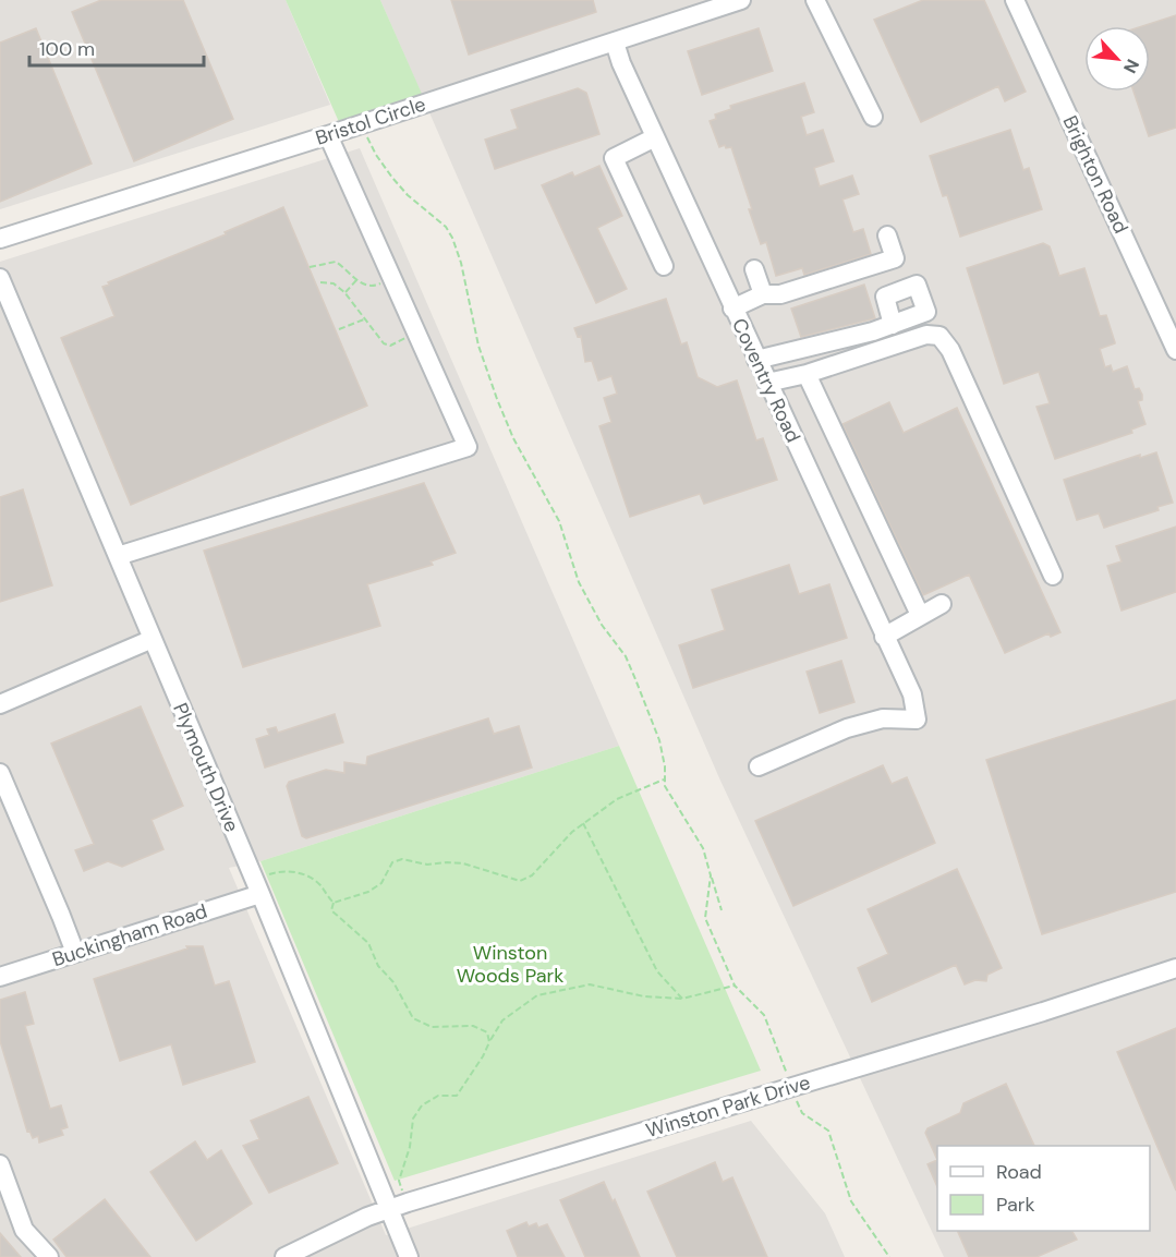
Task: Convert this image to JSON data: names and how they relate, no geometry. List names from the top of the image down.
{
  "streets": {
    "street": [
      "Bristol Circle",
      "Brighton Road",
      "Coventry Road",
      "Plymouth Drive",
      "Buckingham Road",
      "Winston Park Drive"
    ]
  },
  "crossings": [
    ["Bristol Circle", "Coventry Road"],
    ["Plymouth Drive", "Buckingham Road"],
    ["Plymouth Drive", "Winston Park Drive"]
  ],
  "parks": ["Winston Woods Park"],
  "legend": ["Road", "Park"],
  "scale_bar": "100 m",
  "north": "bottom right"
}
